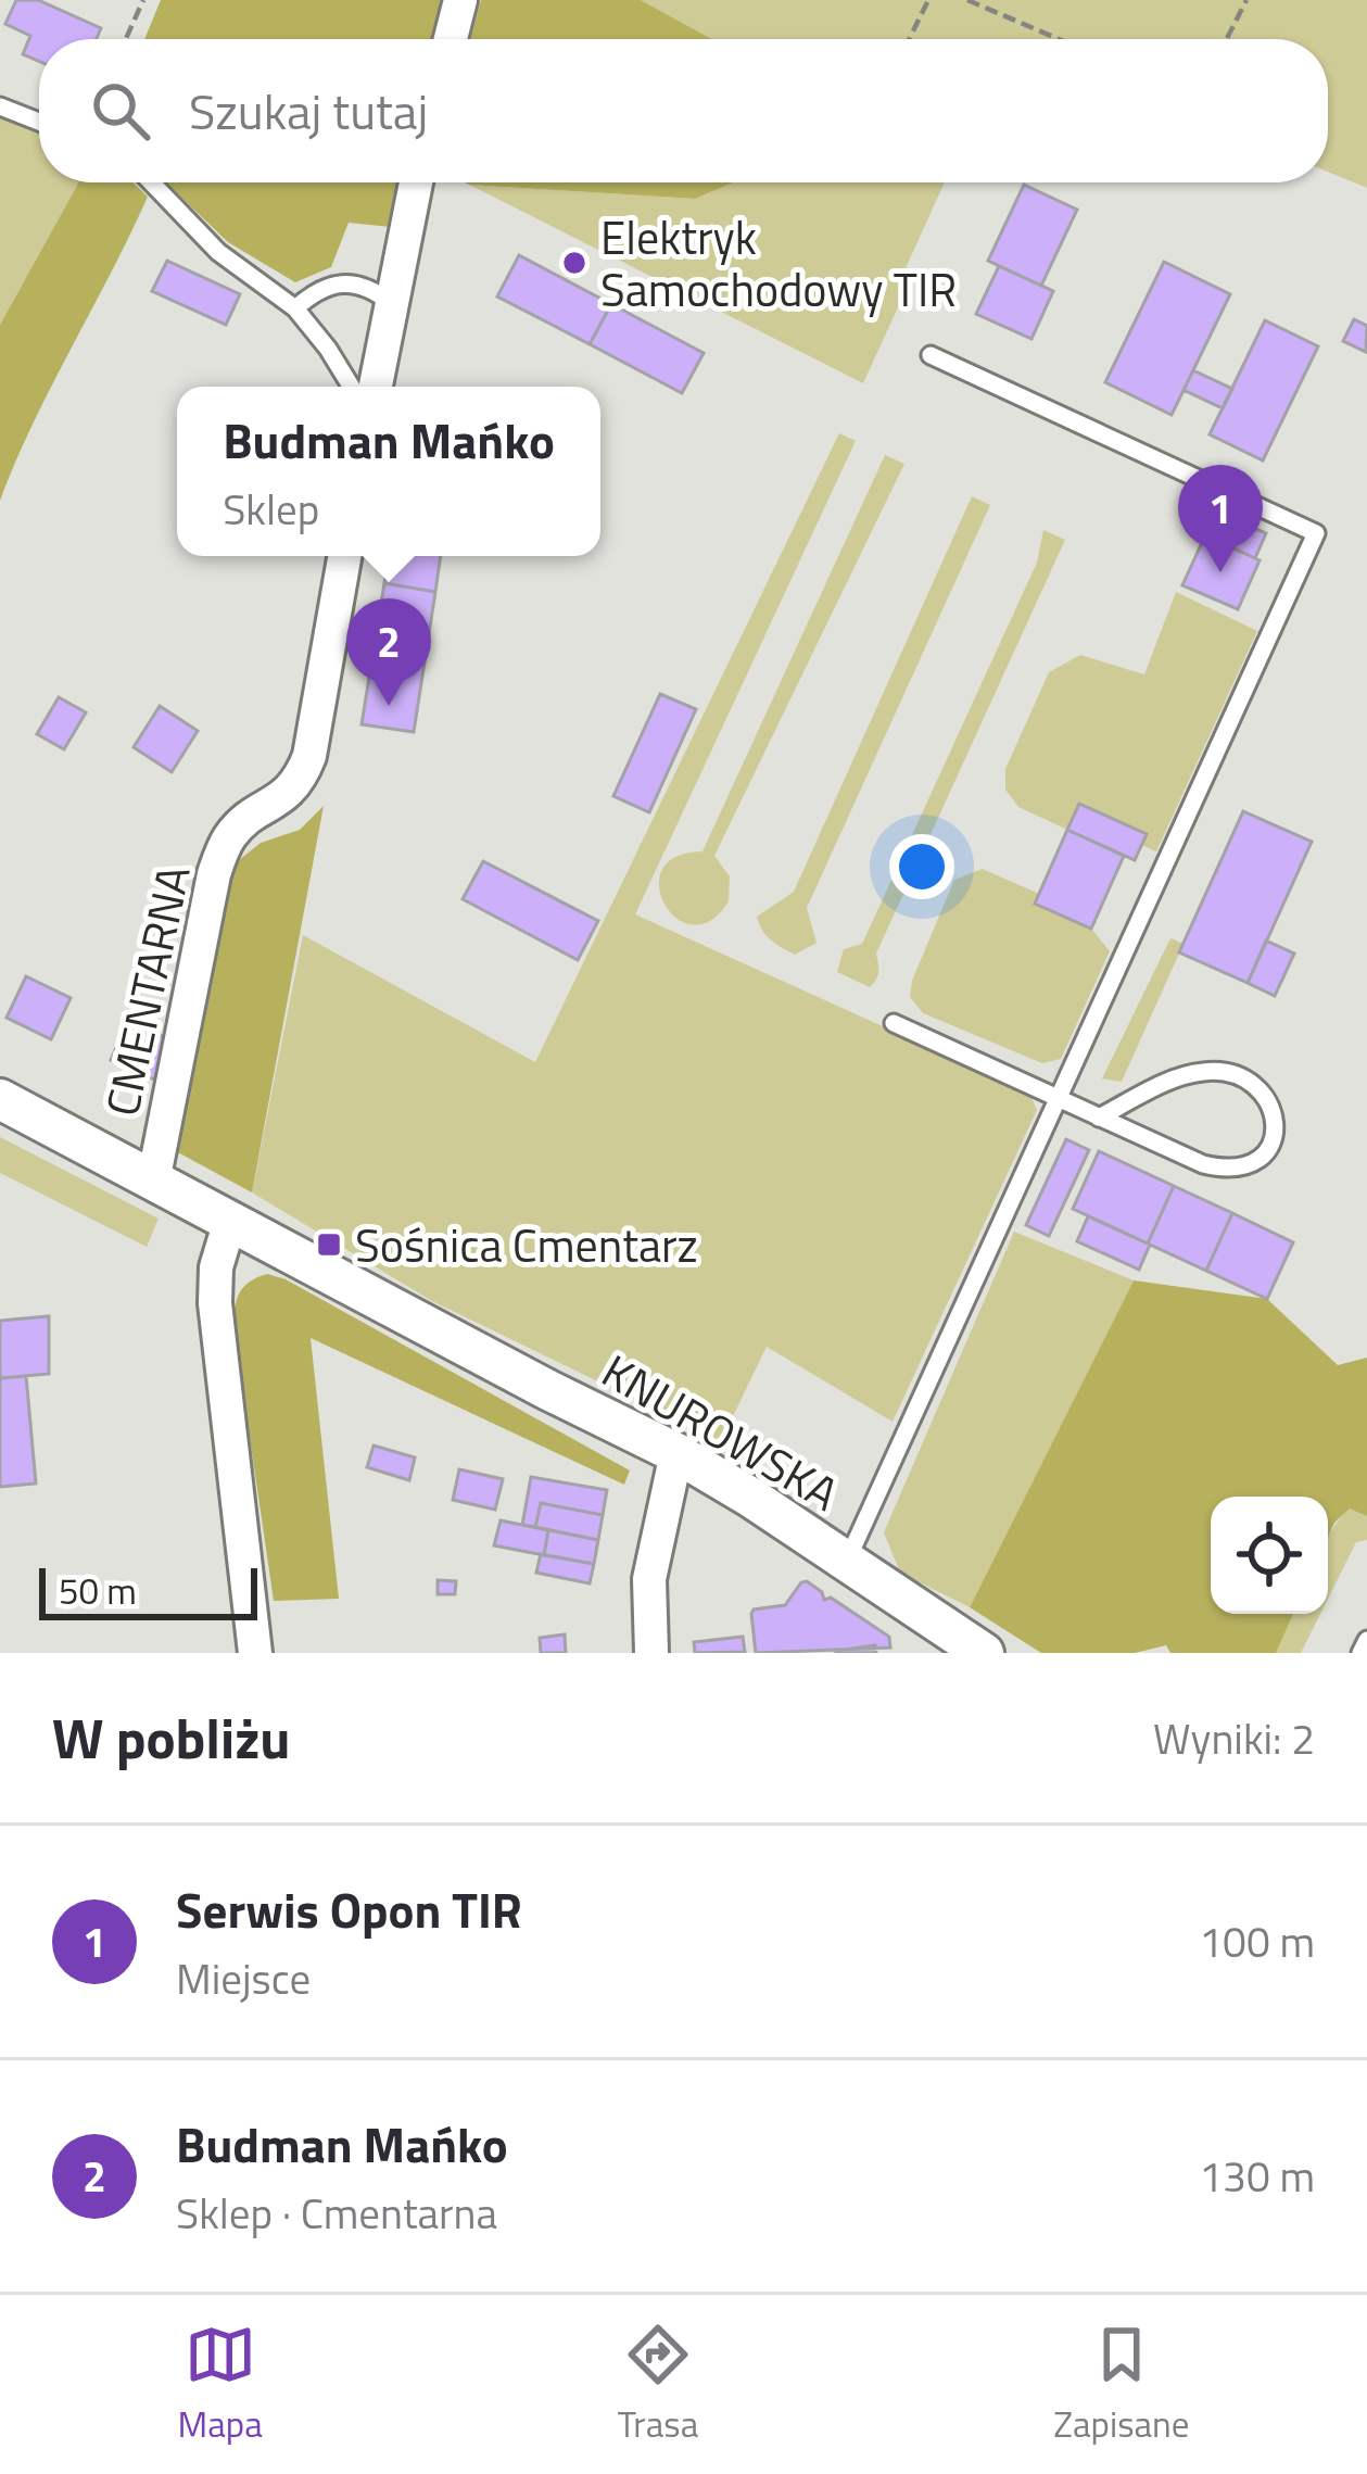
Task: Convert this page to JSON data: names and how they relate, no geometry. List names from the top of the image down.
{
  "streets": {
    "street": ["CMENTARNA", "KNUROWSKA"]
  },
  "crossings": [
    ["CMENTARNA", "KNUROWSKA"]
  ],
  "places": {
    "other": ["Elektryk Samochodowy TIR"],
    "transit": ["Sośnica Cmentarz"]
  },
  "scale_bar": "50 m",
  "page": {
    "search": "Szukaj tutaj",
    "popup": ["Budman Mańko", "Sklep"],
    "pins": ["1", "2"],
    "scale": "50 m",
    "heading": ["W pobliżu", "Wyniki: 2"],
    "list": [
      {
        "mark": "1",
        "name": "Serwis Opon TIR",
        "note": "Miejsce",
        "value": "100 m"
      },
      {
        "mark": "2",
        "name": "Budman Mańko",
        "note": "Sklep · Cmentarna",
        "value": "130 m"
      }
    ],
    "nav": ["Mapa", "Trasa", "Zapisane"]
  }
}
